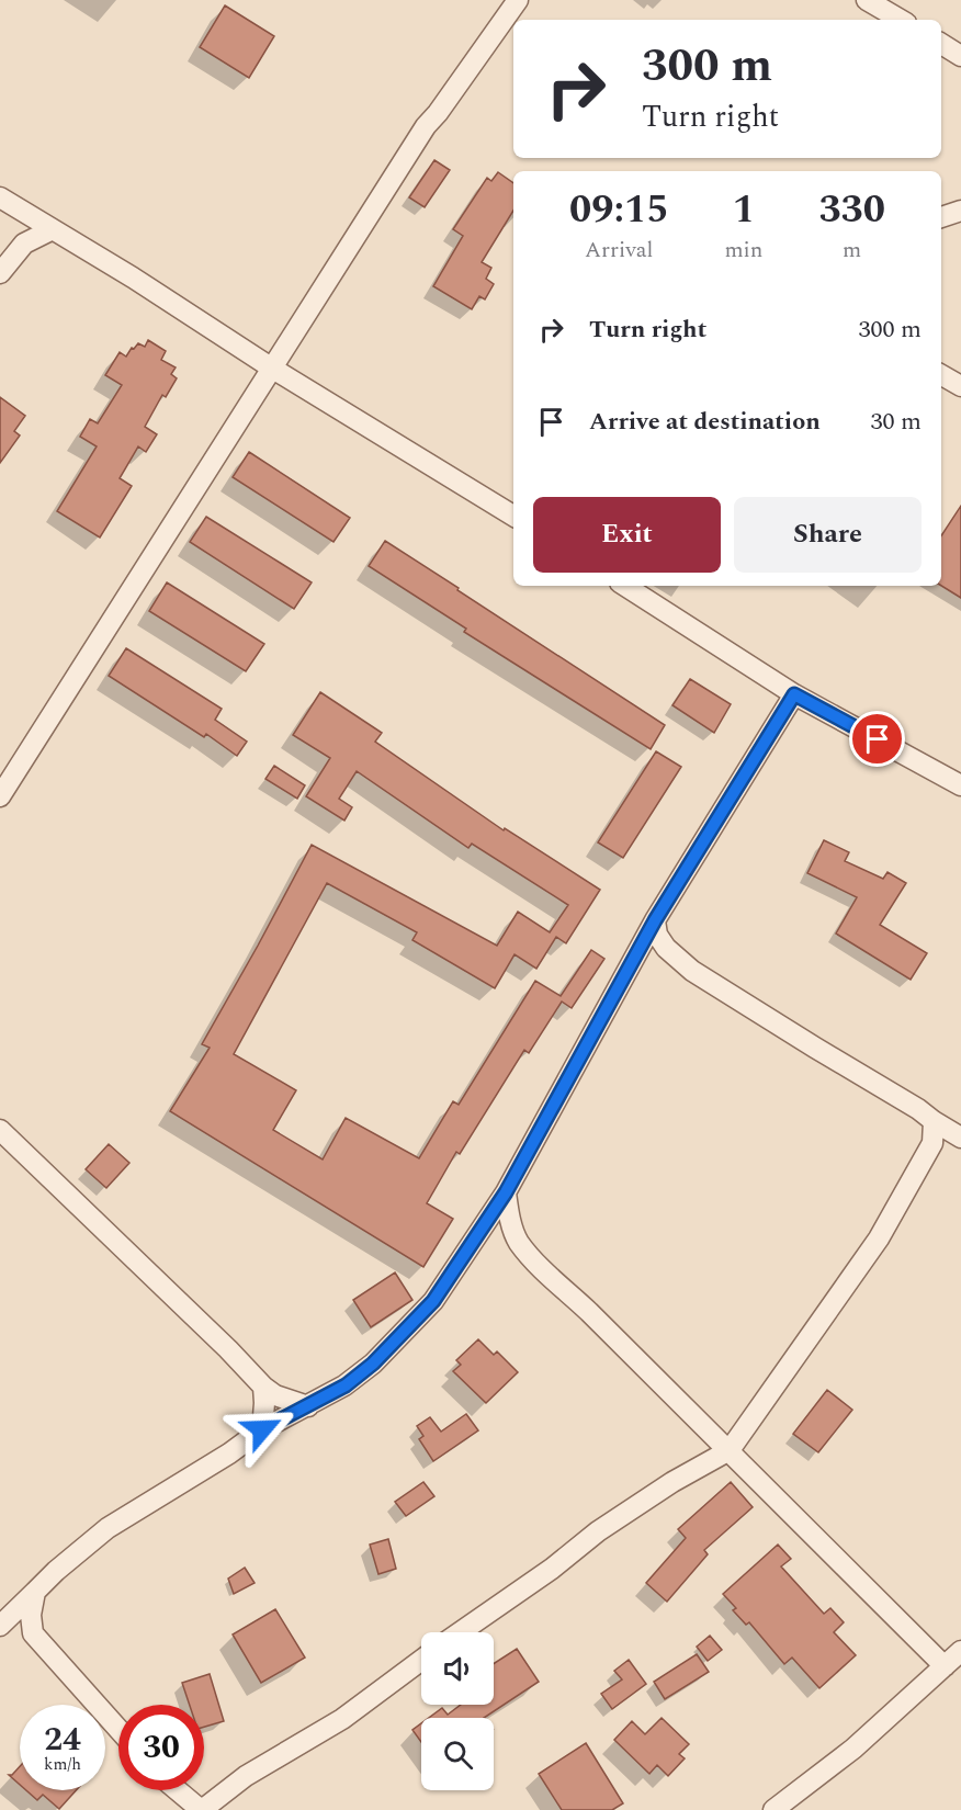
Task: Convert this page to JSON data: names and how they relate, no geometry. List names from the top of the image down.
{
  "page": {
    "turn": ["300 m", "Turn right"],
    "eta": [
      "09:15",
      "Arrival",
      "1",
      "min",
      "330",
      "m"
    ],
    "list": [
      {
        "name": "Turn right",
        "value": "300 m"
      },
      {
        "name": "Arrive at destination",
        "value": "30 m"
      }
    ],
    "buttons": ["Exit", "Share"],
    "speed": "24 km/h",
    "limit": "30"
  }
}
